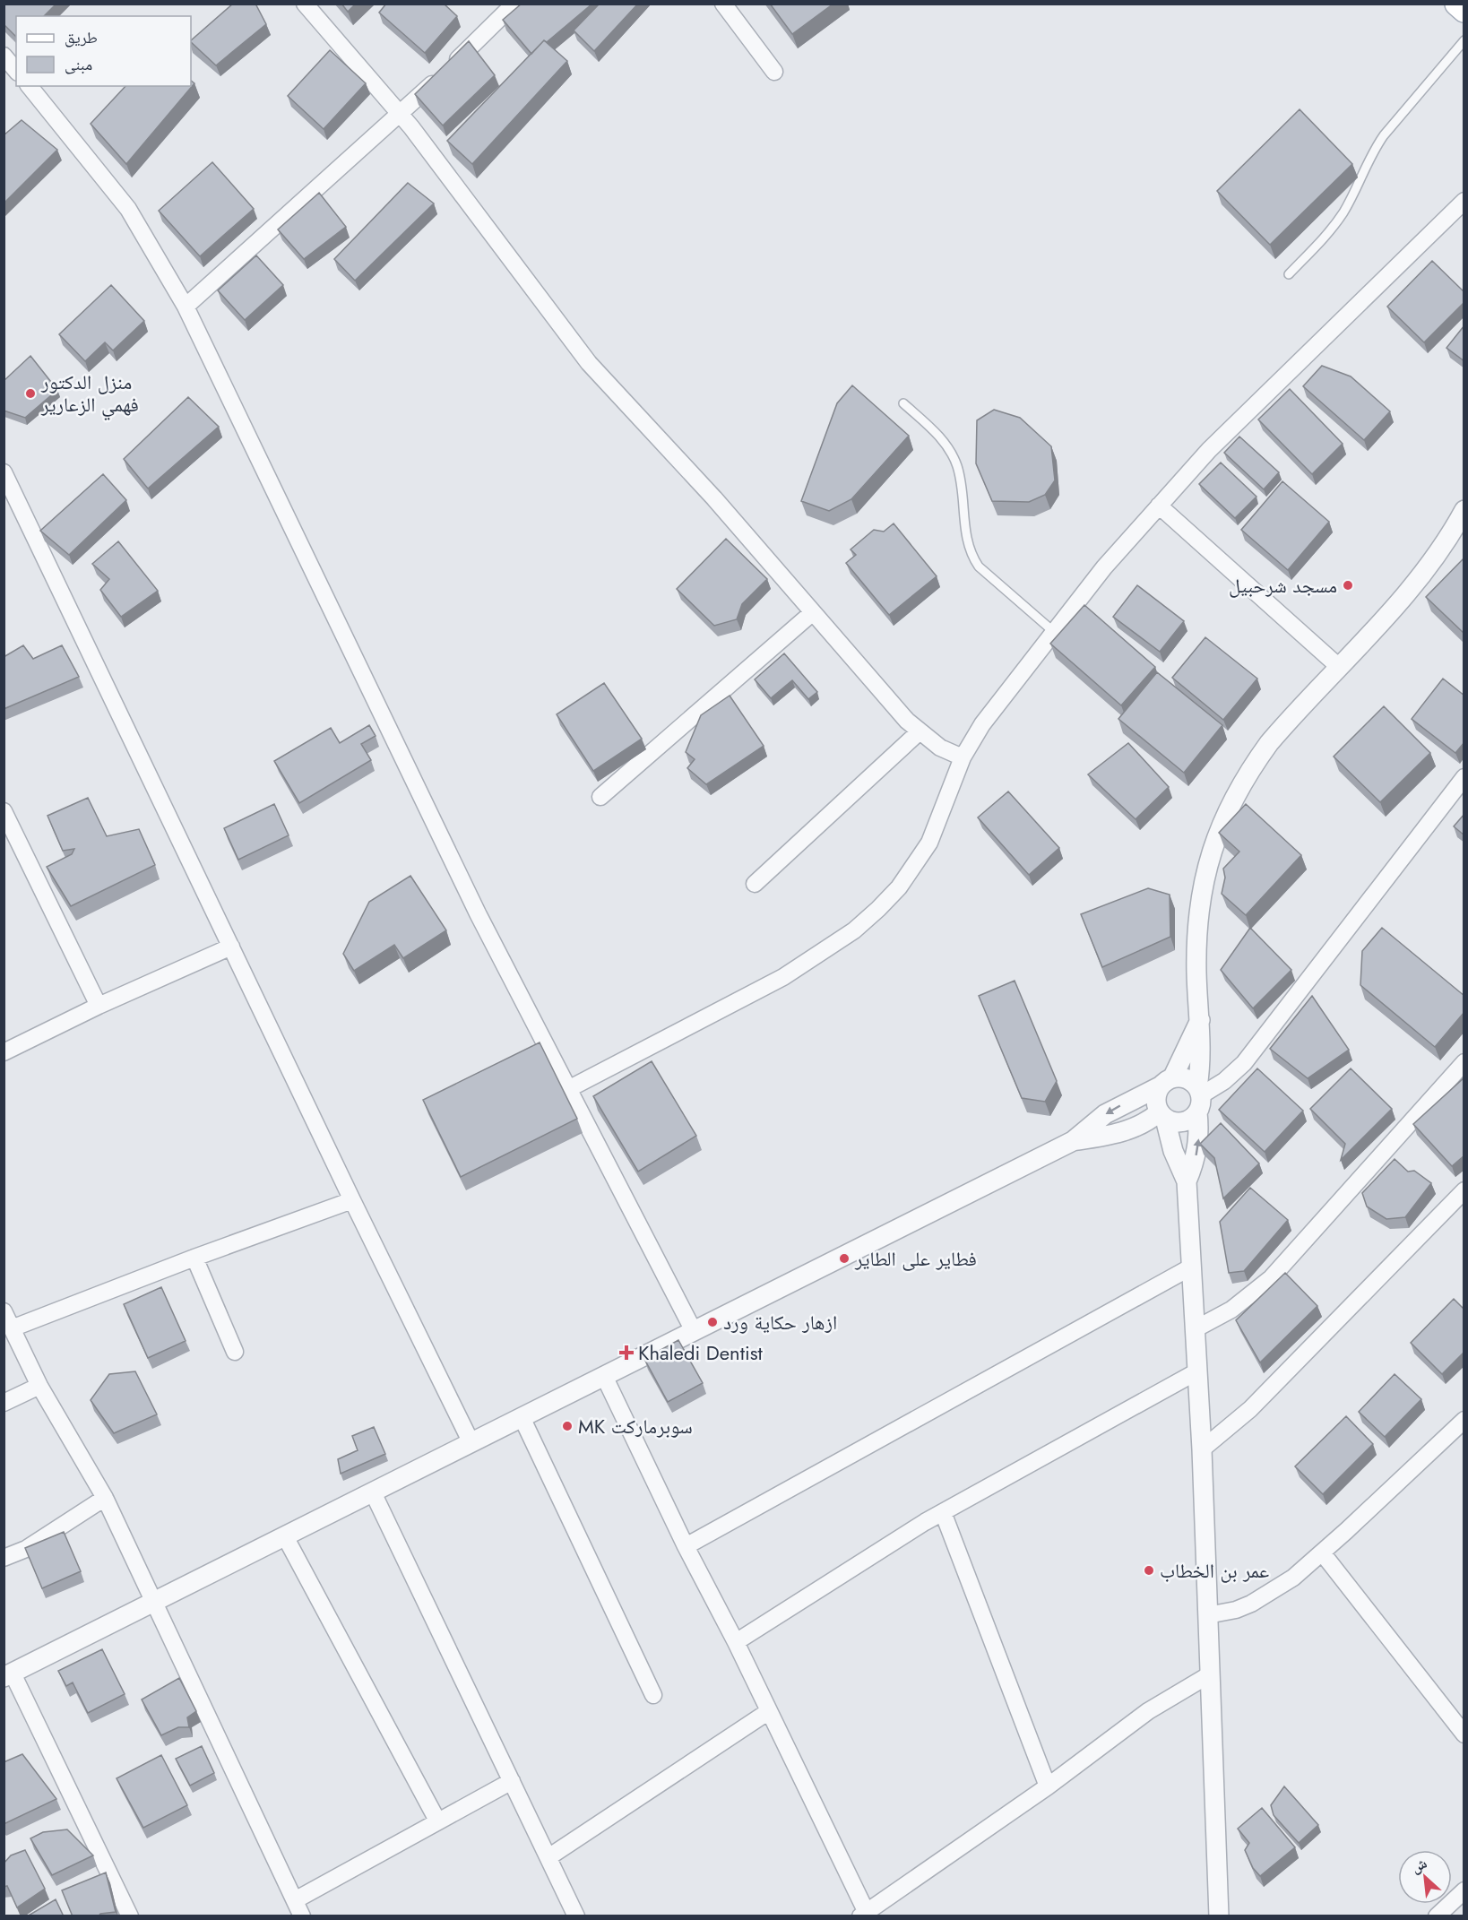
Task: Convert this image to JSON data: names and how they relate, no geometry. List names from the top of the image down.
{
  "places": {
    "other": [
      "منزل الدكتور فهمي الزعارير",
      "مسجد شرحبيل",
      "فطاير على الطاير",
      "ازهار حكاية ورد",
      "MK سوبرماركت",
      "عمر بن الخطاب"
    ],
    "health": ["Khaledi Dentist"]
  },
  "legend": ["طريق", "مبنى"],
  "north": "top left"
}
